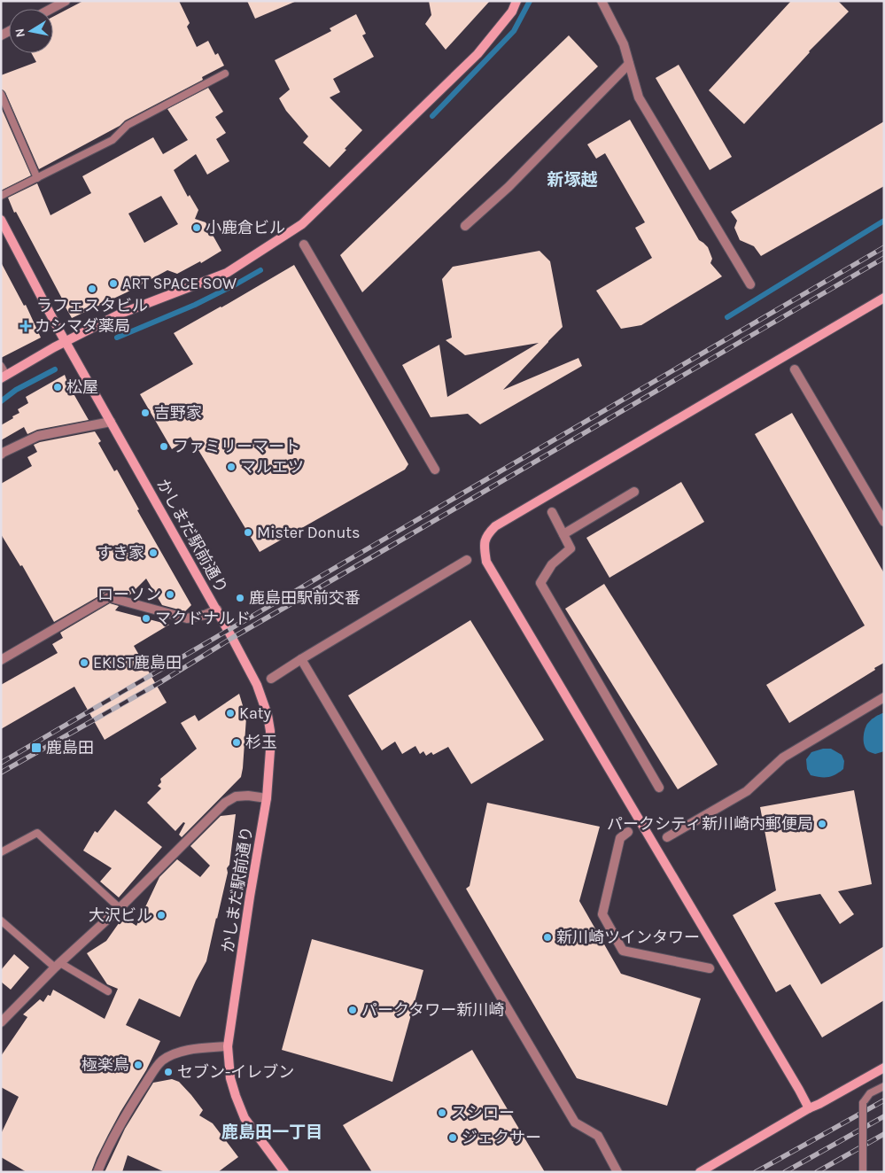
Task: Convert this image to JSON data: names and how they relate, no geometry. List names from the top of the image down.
{
  "streets": {
    "street": ["かしまだ駅前通り"]
  },
  "districts": ["新塚越", "鹿島田一丁目"],
  "places": {
    "other": [
      "小鹿倉ビル",
      "ART SPACE SOW",
      "ラフェスタビル",
      "松屋",
      "吉野家",
      "ファミリーマート",
      "マルエツ",
      "Mister Donuts",
      "すき家",
      "ローソン",
      "鹿島田駅前交番",
      "マクドナルド",
      "EKIST鹿島田",
      "Katy",
      "杉玉",
      "パークシティ新川崎内郵便局",
      "大沢ビル",
      "新川崎ツインタワー",
      "パークタワー新川崎",
      "極楽鳥",
      "セブン-イレブン",
      "スシロー",
      "ジェクサー"
    ],
    "health": ["カシマダ薬局"],
    "transit": ["鹿島田"]
  },
  "north": "left"
}
